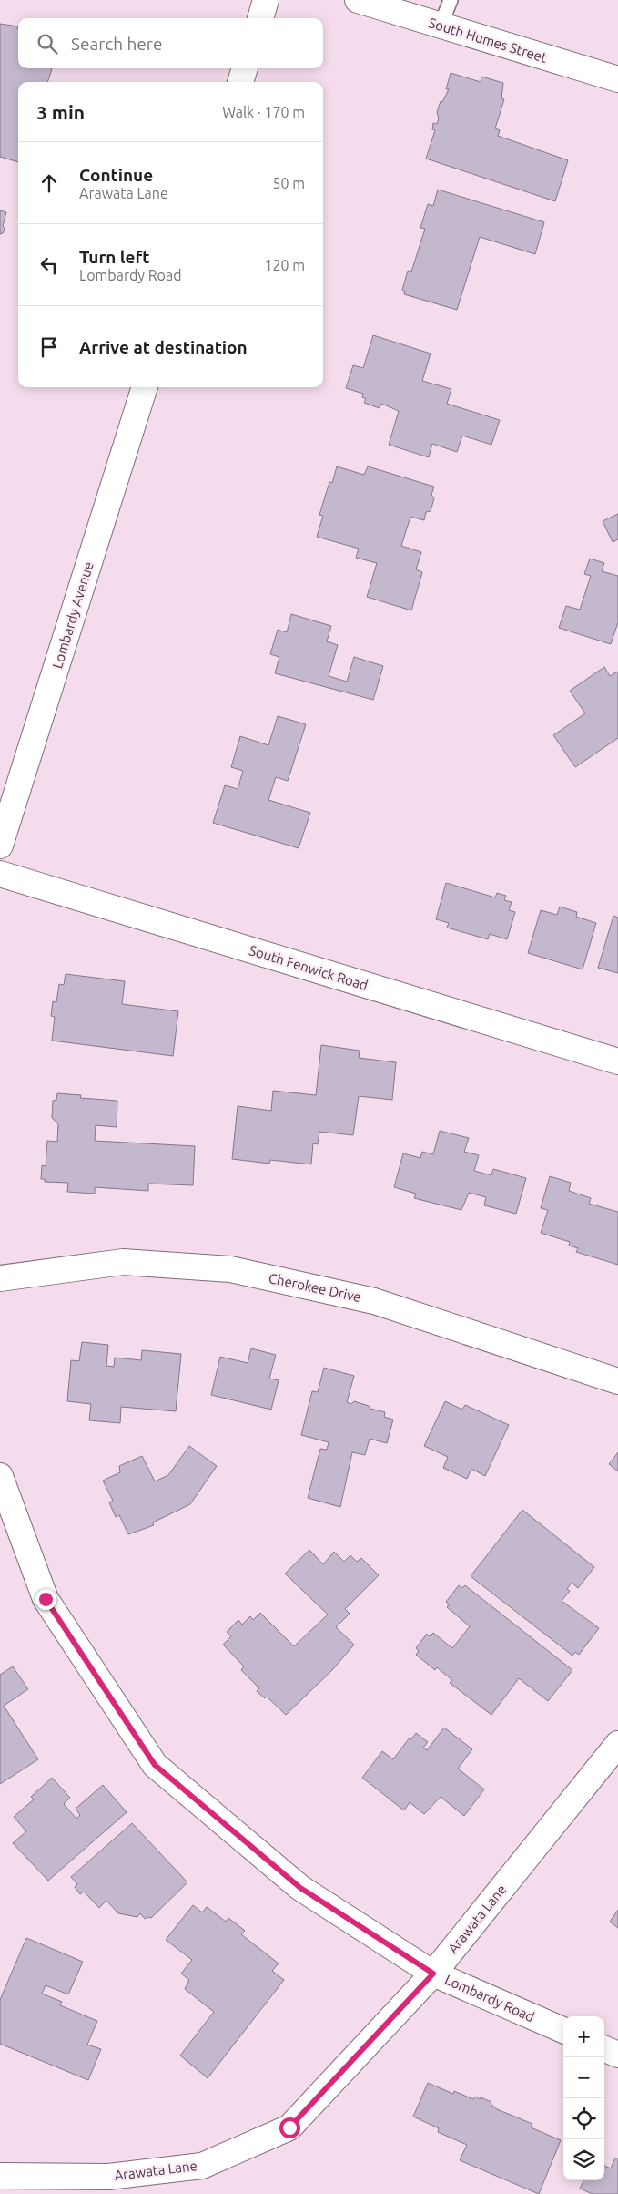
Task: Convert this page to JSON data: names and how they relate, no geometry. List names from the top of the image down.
{
  "streets": {
    "street": [
      "South Humes Street",
      "Lombardy Avenue",
      "South Fenwick Road",
      "Cherokee Drive",
      "Arawata Lane",
      "Lombardy Road"
    ]
  },
  "crossings": [
    ["Arawata Lane", "Lombardy Road"]
  ],
  "page": {
    "search": "Search here",
    "heading": ["3 min", "Walk · 170 m"],
    "list": [
      ["Continue", "Arawata Lane", "50 m"],
      ["Turn left", "Lombardy Road", "120 m"],
      "Arrive at destination"
    ],
    "map_buttons": ["+", "−"]
  }
}
